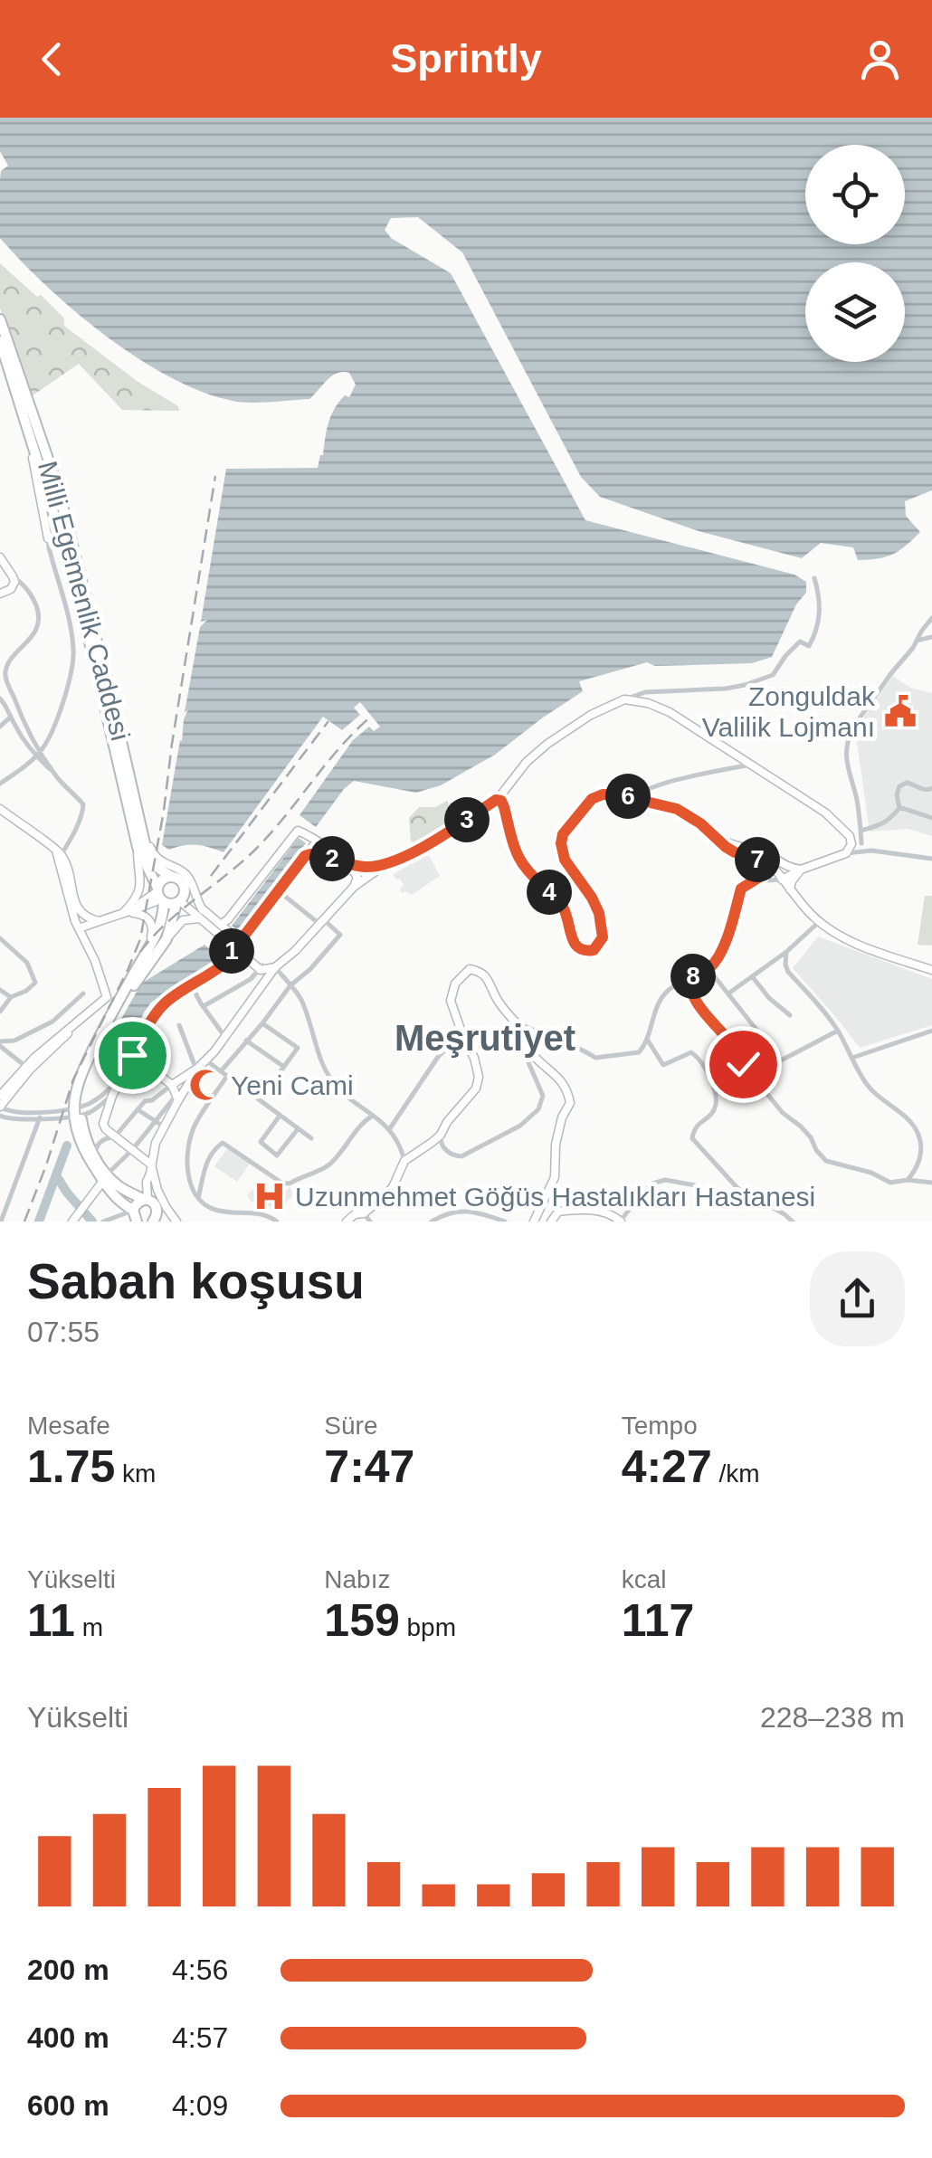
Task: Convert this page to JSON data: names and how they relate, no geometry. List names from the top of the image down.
{
  "streets": {
    "highway": ["Milli Egemenlik Caddesi"]
  },
  "districts": ["Meşrutiyet"],
  "places": {
    "public building": ["Zonguldak Valilik Lojmanı"],
    "mosque": ["Yeni Cami"],
    "hospital": ["Uzunmehmet Göğüs Hastalıkları Hastanesi"]
  },
  "page": {
    "header": "Sprintly",
    "pins": [
      "6",
      "3",
      "2",
      "7",
      "4",
      "1",
      "8"
    ],
    "heading": ["Sabah koşusu", "07:55"],
    "stats": [
      ["Mesafe", "1.75 km"],
      ["Süre", "7:47"],
      ["Tempo", "4:27 /km"],
      ["Yükselti", "11 m"],
      ["Nabız", "159 bpm"],
      ["kcal", "117"]
    ],
    "chart": ["Yükselti", "228–238 m"],
    "list": [
      {
        "name": "200 m",
        "note": "4:56"
      },
      {
        "name": "400 m",
        "note": "4:57"
      },
      {
        "name": "600 m",
        "note": "4:09"
      }
    ]
  }
}
